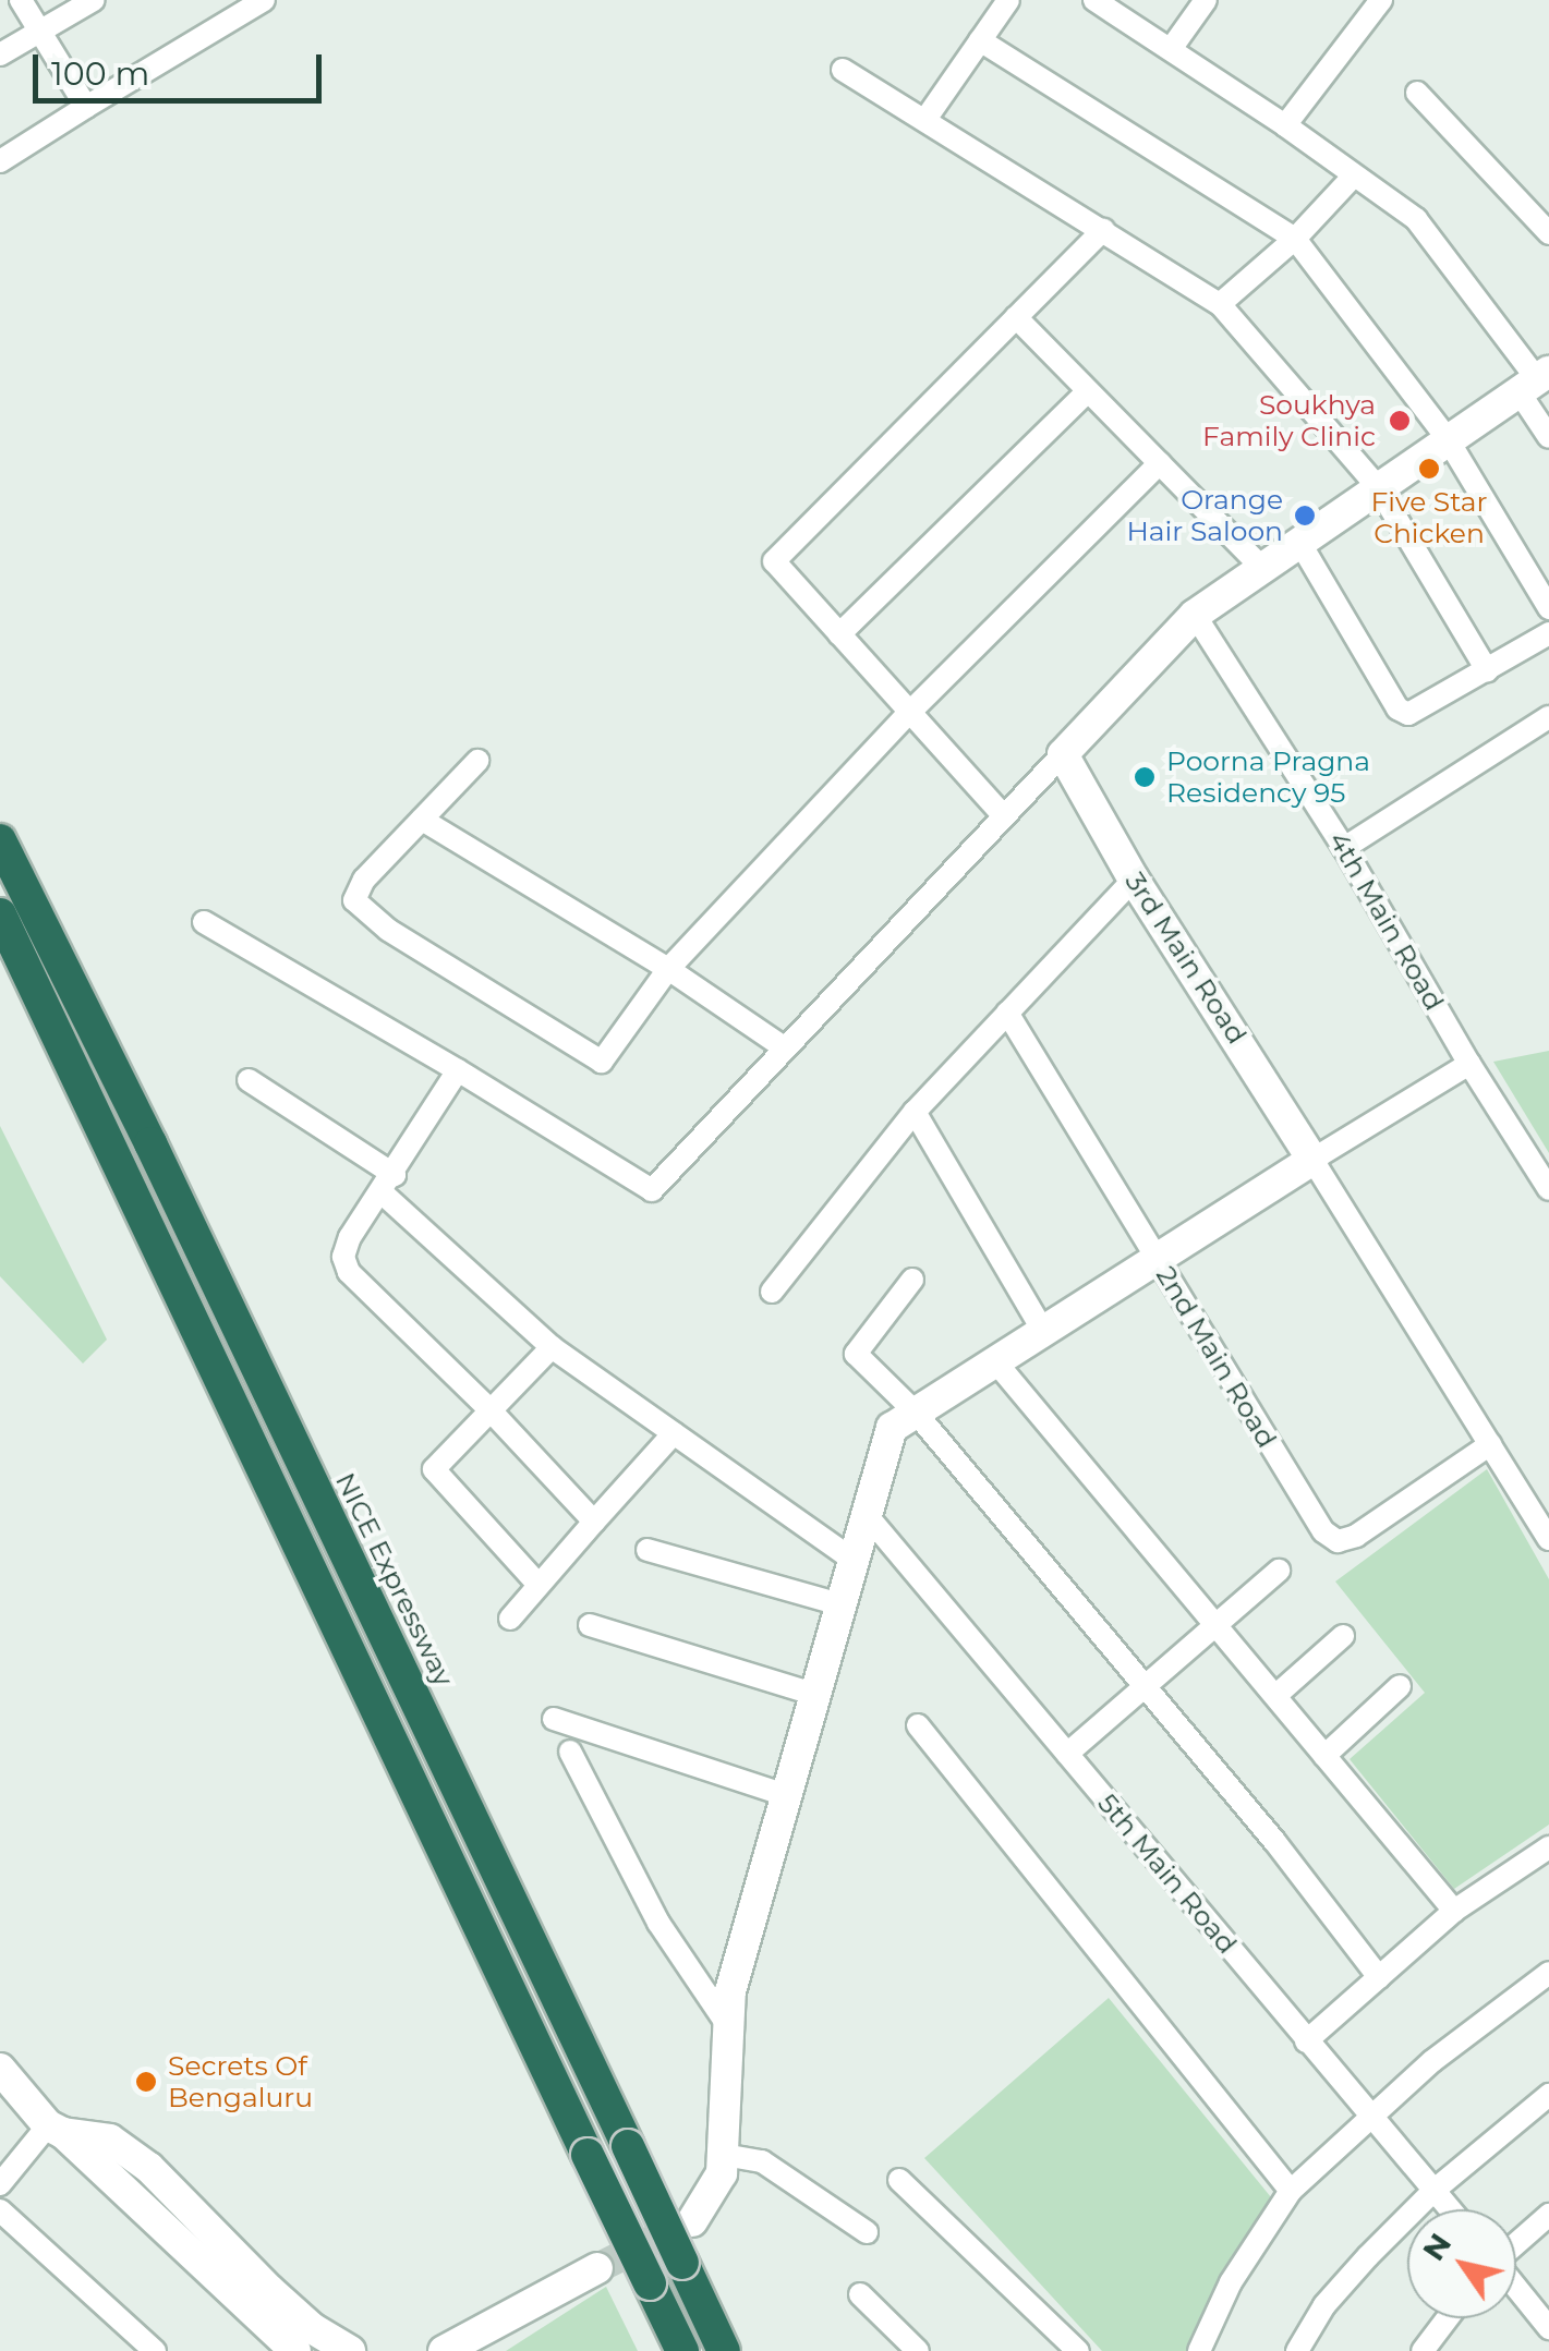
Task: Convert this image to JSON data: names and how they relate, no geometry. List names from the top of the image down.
{
  "streets": {
    "highway": ["NICE Expressway"],
    "street": [
      "4th Main Road",
      "3rd Main Road",
      "2nd Main Road",
      "5th Main Road"
    ]
  },
  "places": [
    "Soukhya Family Clinic",
    "Five Star Chicken",
    "Orange Hair Saloon",
    "Poorna Pragna Residency 95",
    "Secrets Of Bengaluru"
  ],
  "scale_bar": "100 m",
  "north": "top left"
}
